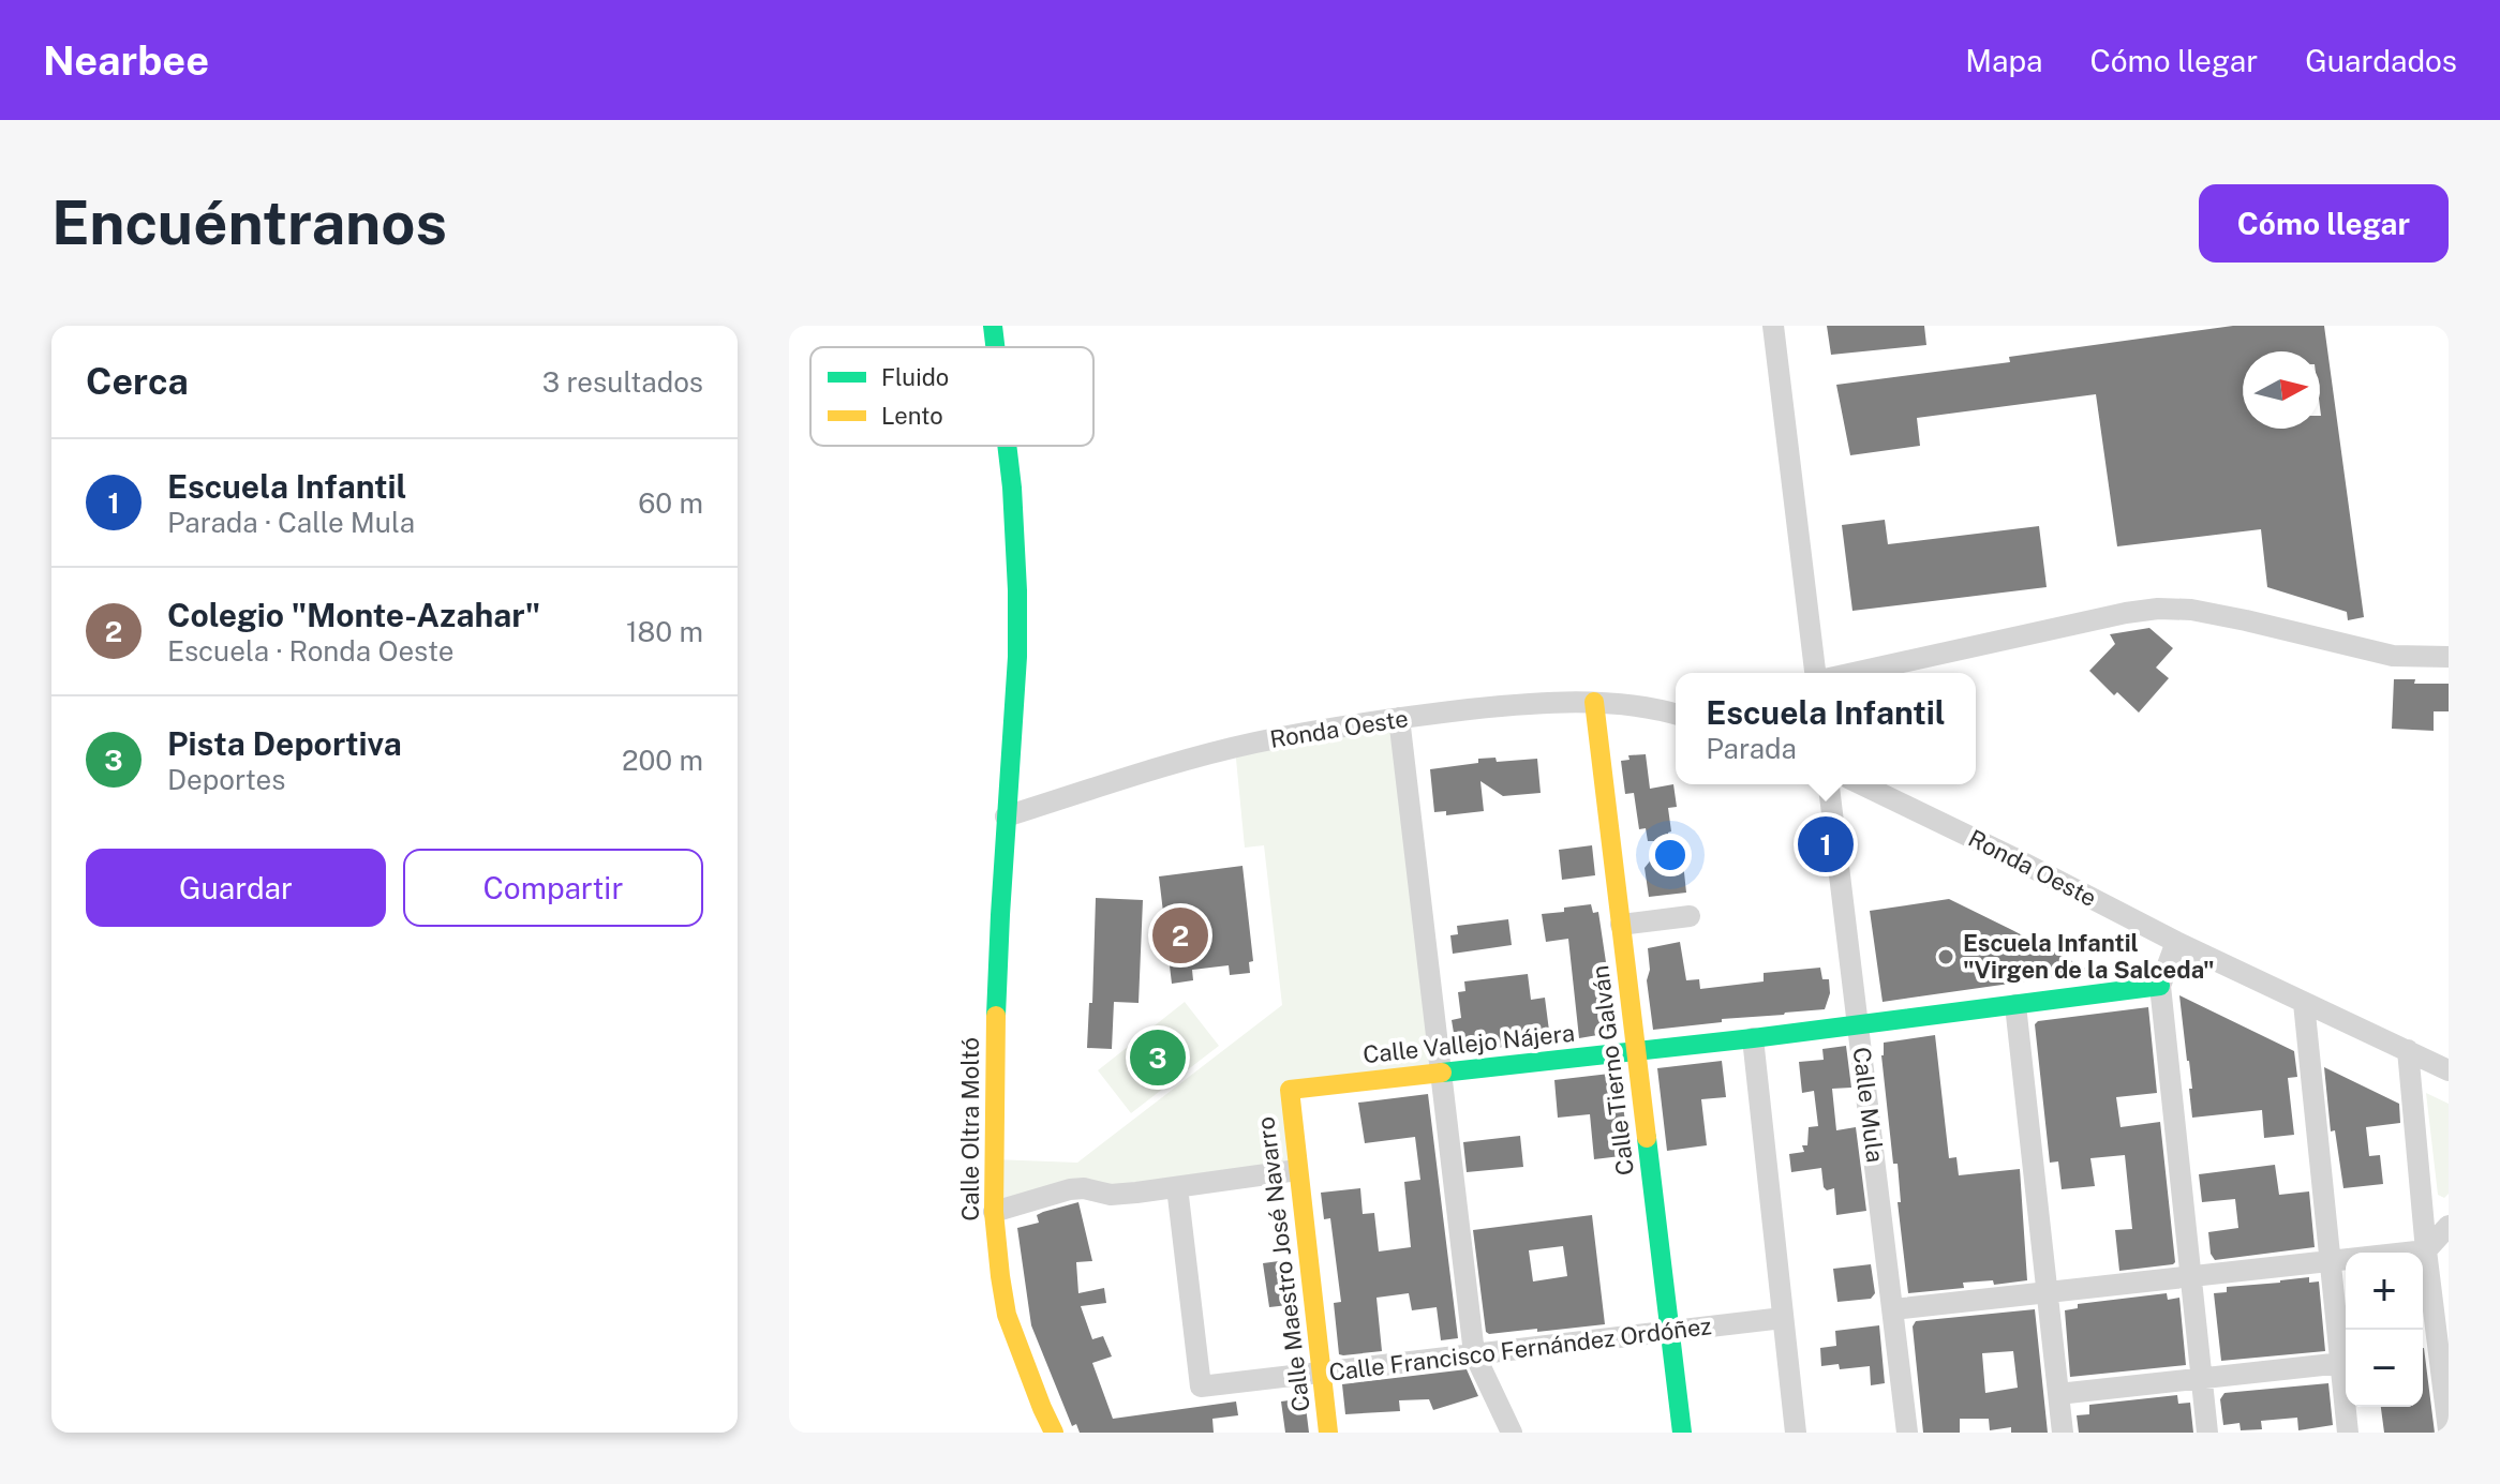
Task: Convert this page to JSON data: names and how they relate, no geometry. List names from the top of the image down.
{
  "streets": {
    "street": [
      "Ronda Oeste",
      "Calle Vallejo Nájera",
      "Calle Tierno Galván",
      "Calle Mula",
      "Calle Oltra Moltó",
      "Calle Maestro José Navarro",
      "Calle Francisco Fernández Ordóñez"
    ]
  },
  "crossings": [
    ["Ronda Oeste", "Calle Tierno Galván"],
    ["Ronda Oeste", "Calle Oltra Moltó"],
    ["Calle Vallejo Nájera", "Calle Tierno Galván"],
    ["Calle Vallejo Nájera", "Calle Mula"],
    ["Calle Vallejo Nájera", "Calle Maestro José Navarro"],
    ["Calle Tierno Galván", "Calle Francisco Fernández Ordóñez"],
    ["Calle Maestro José Navarro", "Calle Francisco Fernández Ordóñez"]
  ],
  "places": ["Escuela Infantil \"Virgen de la Salceda\""],
  "legend": ["Fluido", "Lento"],
  "north": "right",
  "page": {
    "header": "Nearbee",
    "nav": ["Mapa", "Cómo llegar", "Guardados"],
    "buttons": [
      "Cómo llegar",
      ["Guardar", "Compartir"]
    ],
    "title": "Encuéntranos",
    "heading": ["Cerca", "3 resultados"],
    "list": [
      {
        "mark": "1",
        "name": "Escuela Infantil",
        "note": "Parada · Calle Mula",
        "value": "60 m"
      },
      {
        "mark": "2",
        "name": "Colegio \"Monte-Azahar\"",
        "note": "Escuela · Ronda Oeste",
        "value": "180 m"
      },
      {
        "mark": "3",
        "name": "Pista Deportiva",
        "note": "Deportes",
        "value": "200 m"
      }
    ],
    "popup": ["Escuela Infantil", "Parada"],
    "pins": ["1", "2", "3"],
    "map_buttons": ["+", "−"]
  }
}
